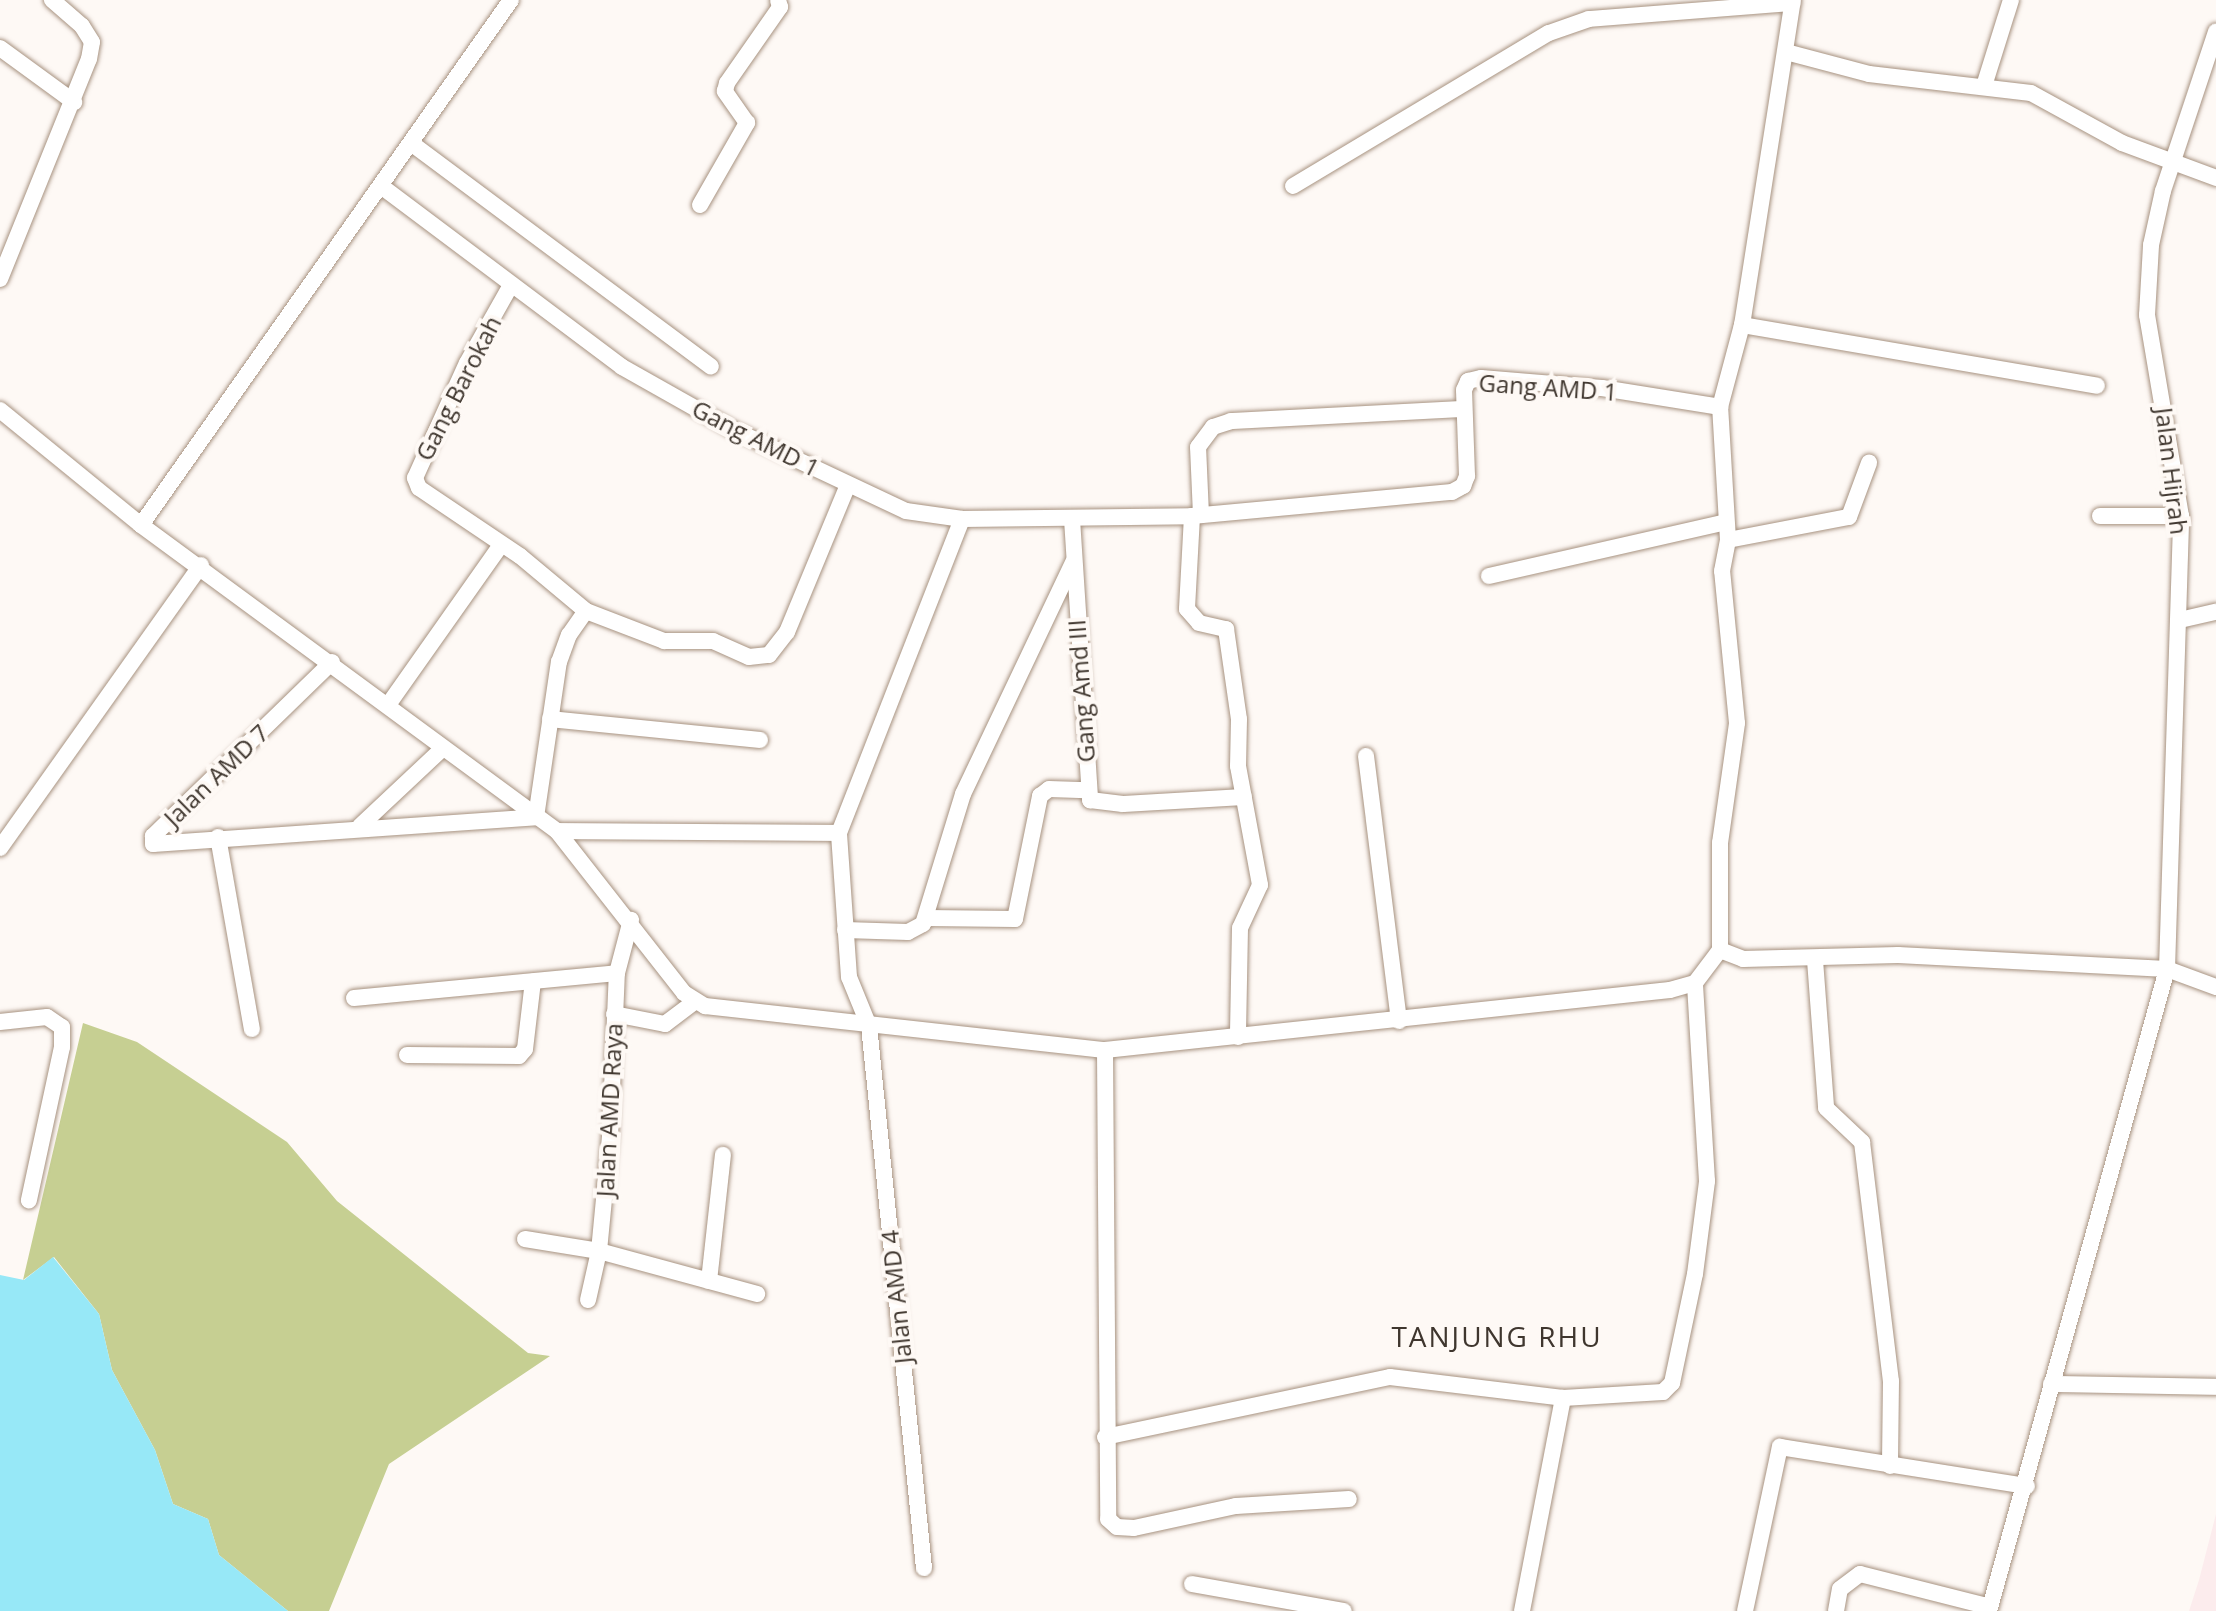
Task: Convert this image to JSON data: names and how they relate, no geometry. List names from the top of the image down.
{
  "streets": {
    "street": [
      "Gang AMD 1",
      "Gang Barokah",
      "Jalan Hijrah",
      "Gang Amd III",
      "Jalan AMD 7",
      "Jalan AMD Raya",
      "Jalan AMD 4"
    ]
  },
  "crossings": [
    ["Gang AMD 1", "Gang Barokah"],
    ["Gang AMD 1", "Gang Amd III"]
  ],
  "districts": ["TANJUNG RHU"]
}
